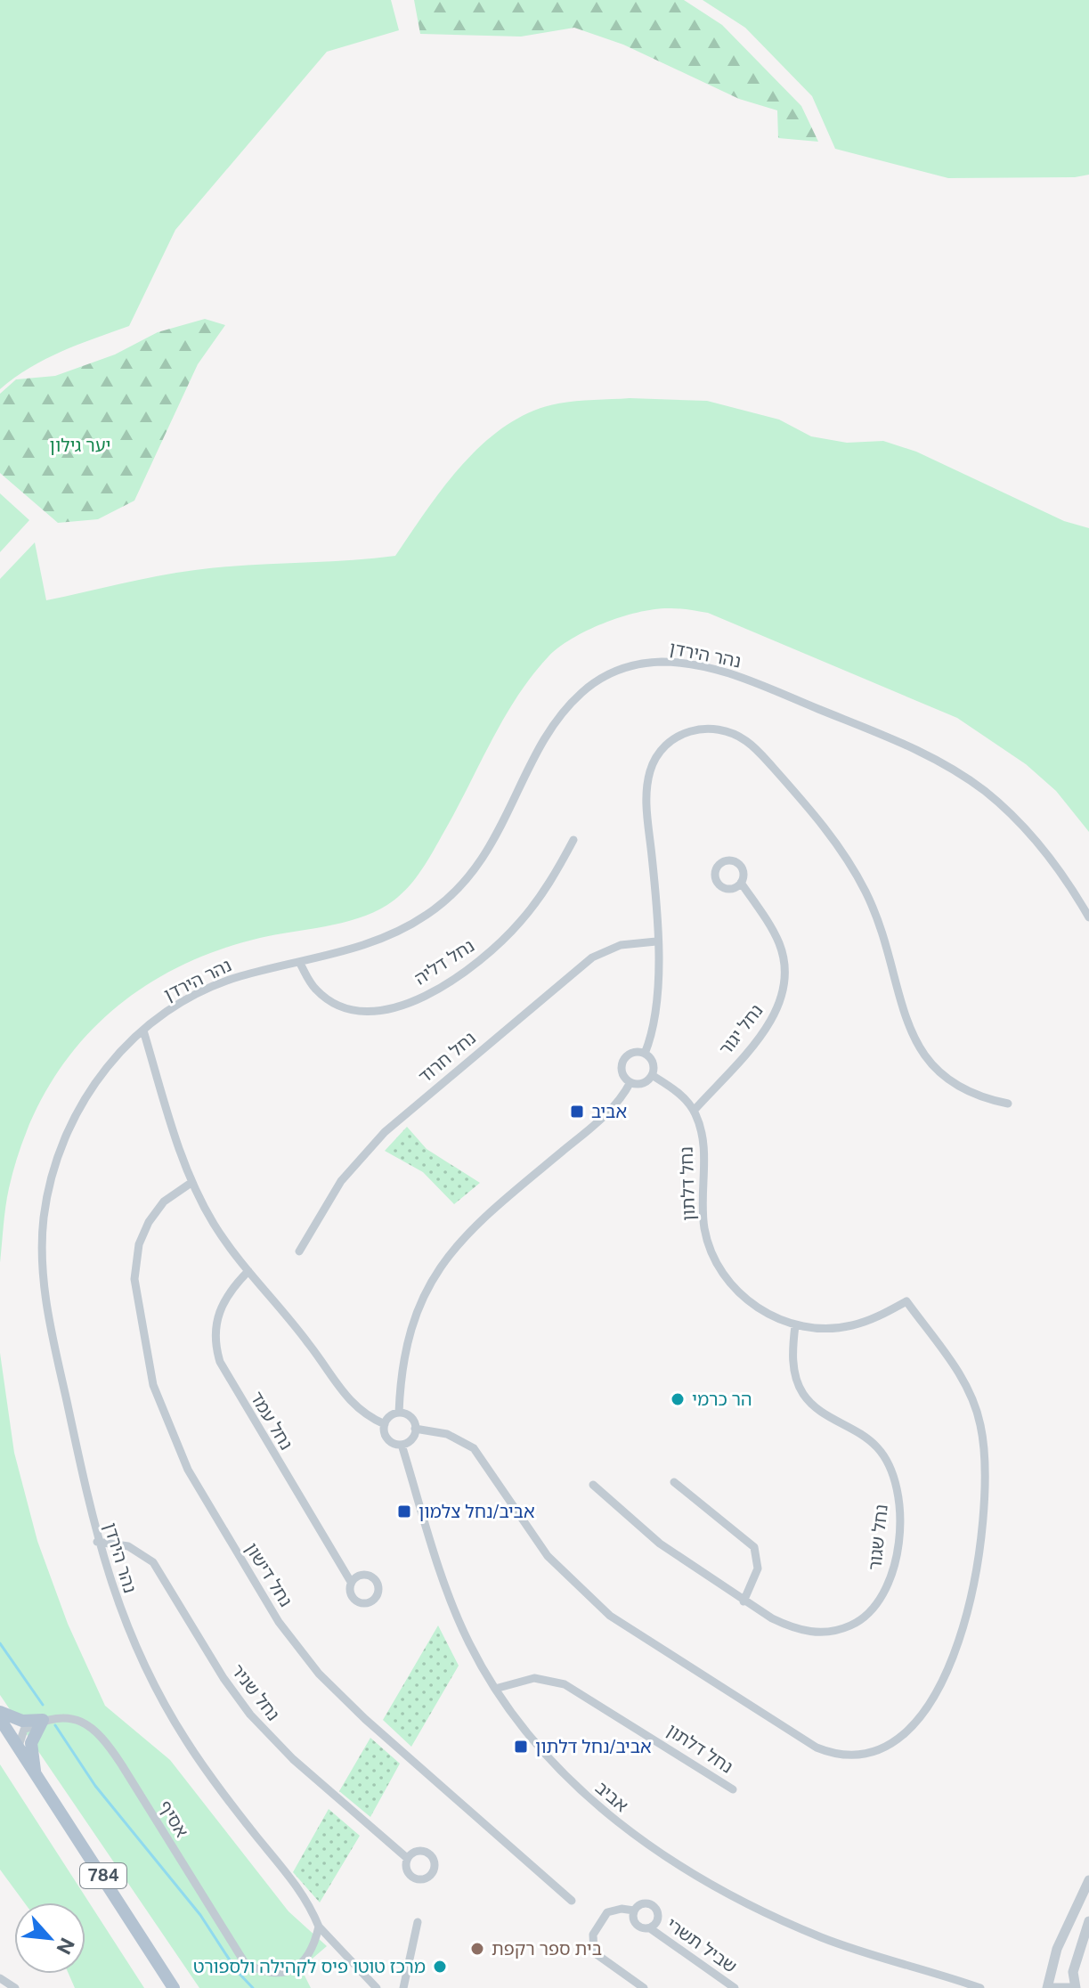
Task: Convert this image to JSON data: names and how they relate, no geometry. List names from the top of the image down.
{
  "streets": {
    "main road": ["784"],
    "street": [
      "נהר הירדן",
      "נחל דליה",
      "נחל יגור",
      "נחל חרוד",
      "נחל דלתון",
      "נחל עמד",
      "נחל שגור",
      "נחל דישון",
      "נחל שניר",
      "אביב",
      "אסיף",
      "שביל תשרי"
    ]
  },
  "crossings": [
    ["נהר הירדן", "נחל דליה"],
    ["נהר הירדן", "נחל שניר"],
    ["נהר הירדן", "אסיף"],
    ["נחל יגור", "נחל דלתון"],
    ["נחל דלתון", "נחל שגור"],
    ["נחל דלתון", "אביב"]
  ],
  "parks": ["יער גילון"],
  "places": {
    "transit": ["אביב", "אביב/נחל צלמון", "אביב/נחל דלתון"],
    "other": ["הר כרמי", "בית ספר רקפת", "מרכז טוטו פיס לקהילה ולספורט"]
  },
  "north": "bottom right"
}
